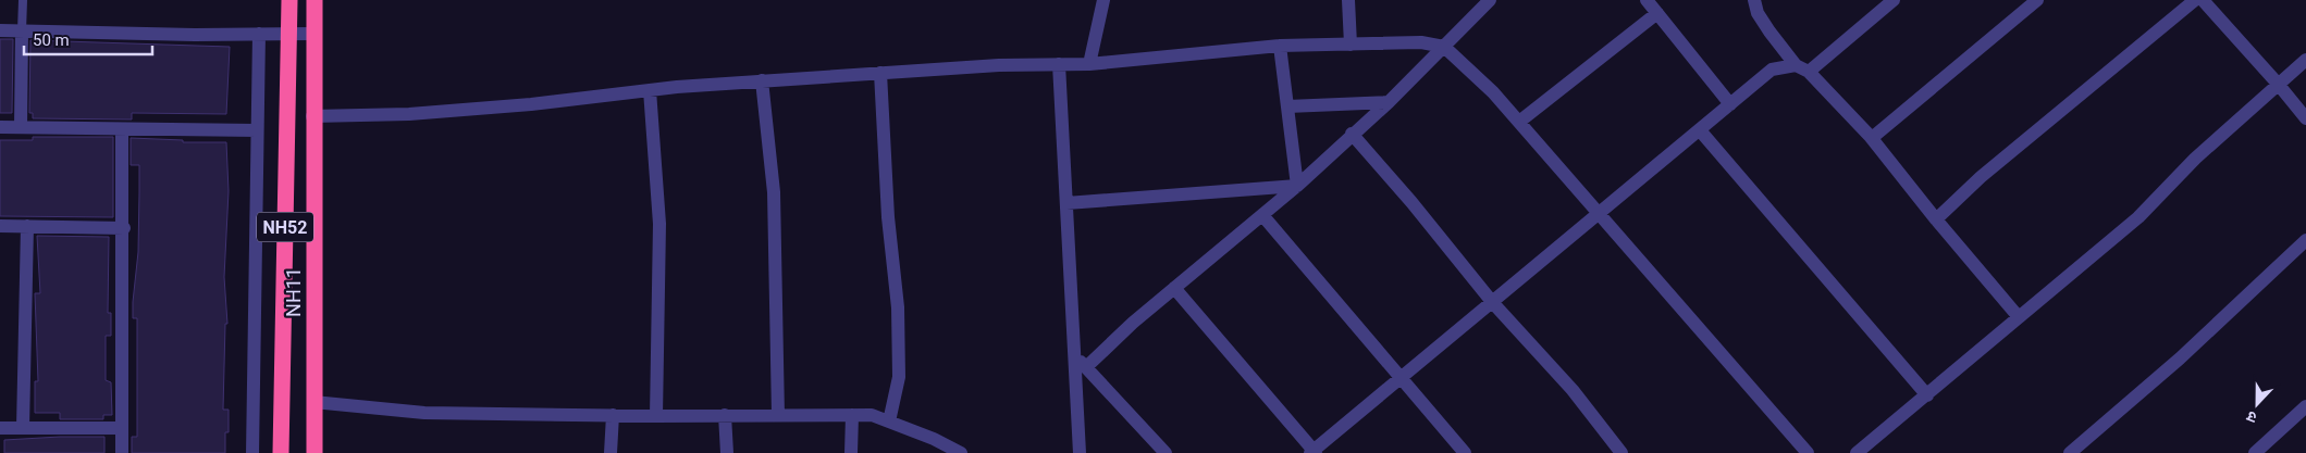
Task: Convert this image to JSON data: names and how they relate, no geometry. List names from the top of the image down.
{
  "streets": {
    "highway": ["NH52", "NH11"]
  },
  "scale_bar": "50 m",
  "north": "bottom"
}
